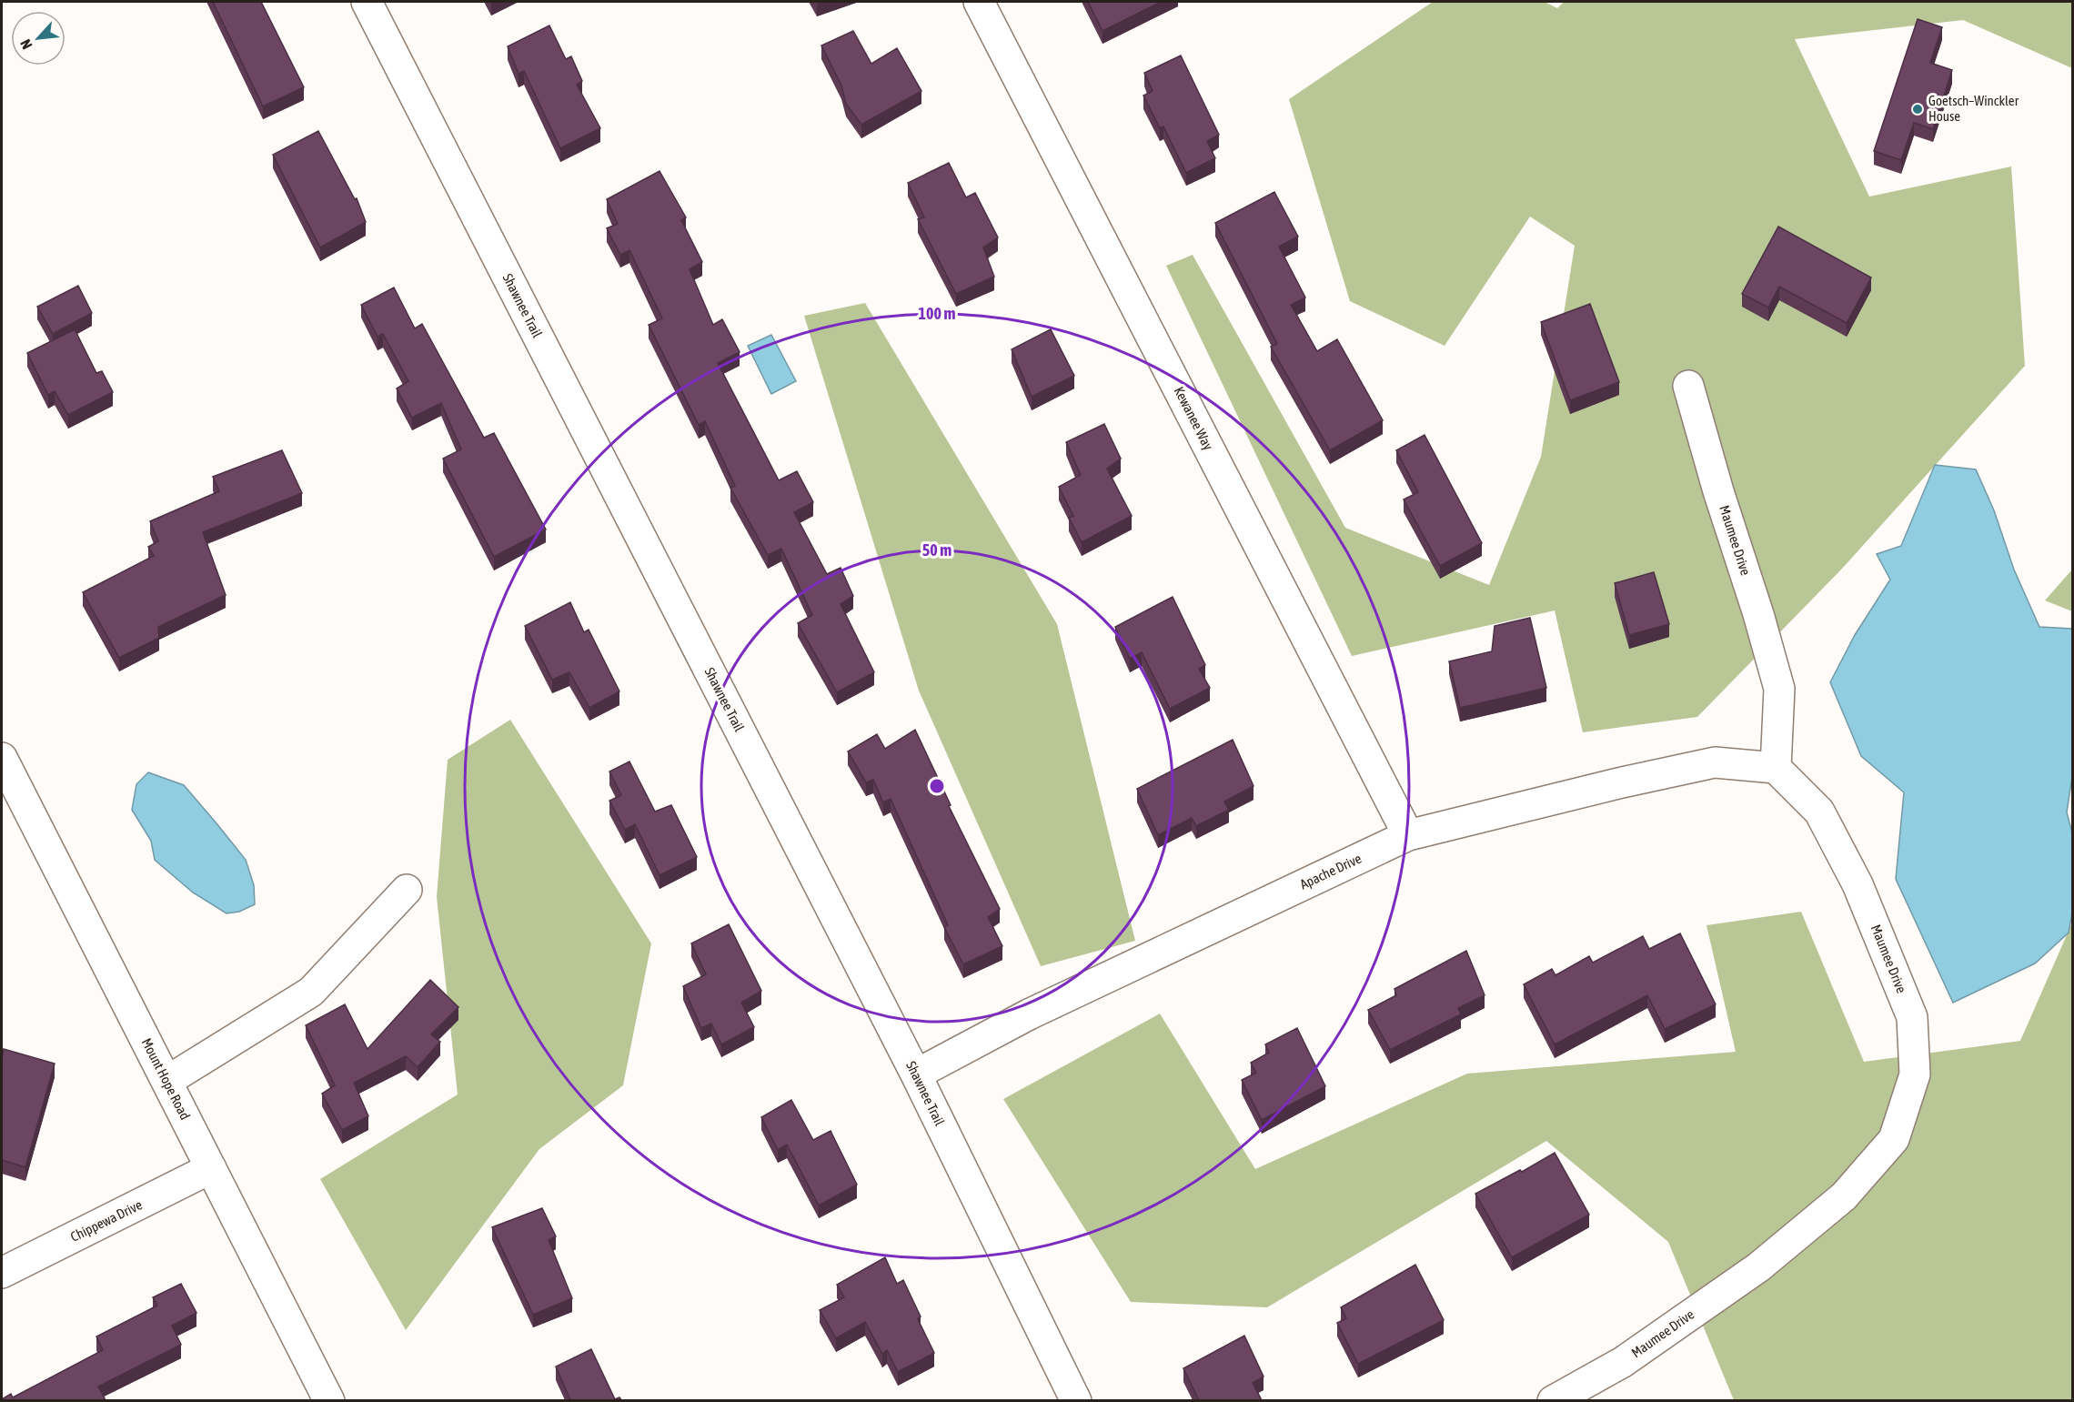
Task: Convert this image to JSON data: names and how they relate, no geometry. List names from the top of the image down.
{
  "streets": {
    "street": [
      "Shawnee Trail",
      "Kewanee Way",
      "Maumee Drive",
      "Apache Drive",
      "Mount Hope Road",
      "Chippewa Drive"
    ]
  },
  "crossings": [
    ["Shawnee Trail", "Apache Drive"],
    ["Kewanee Way", "Apache Drive"],
    ["Maumee Drive", "Apache Drive"],
    ["Mount Hope Road", "Chippewa Drive"]
  ],
  "places": ["Goetsch–Winckler House"],
  "north": "bottom left",
  "rings": ["100 m", "50 m"]
}
